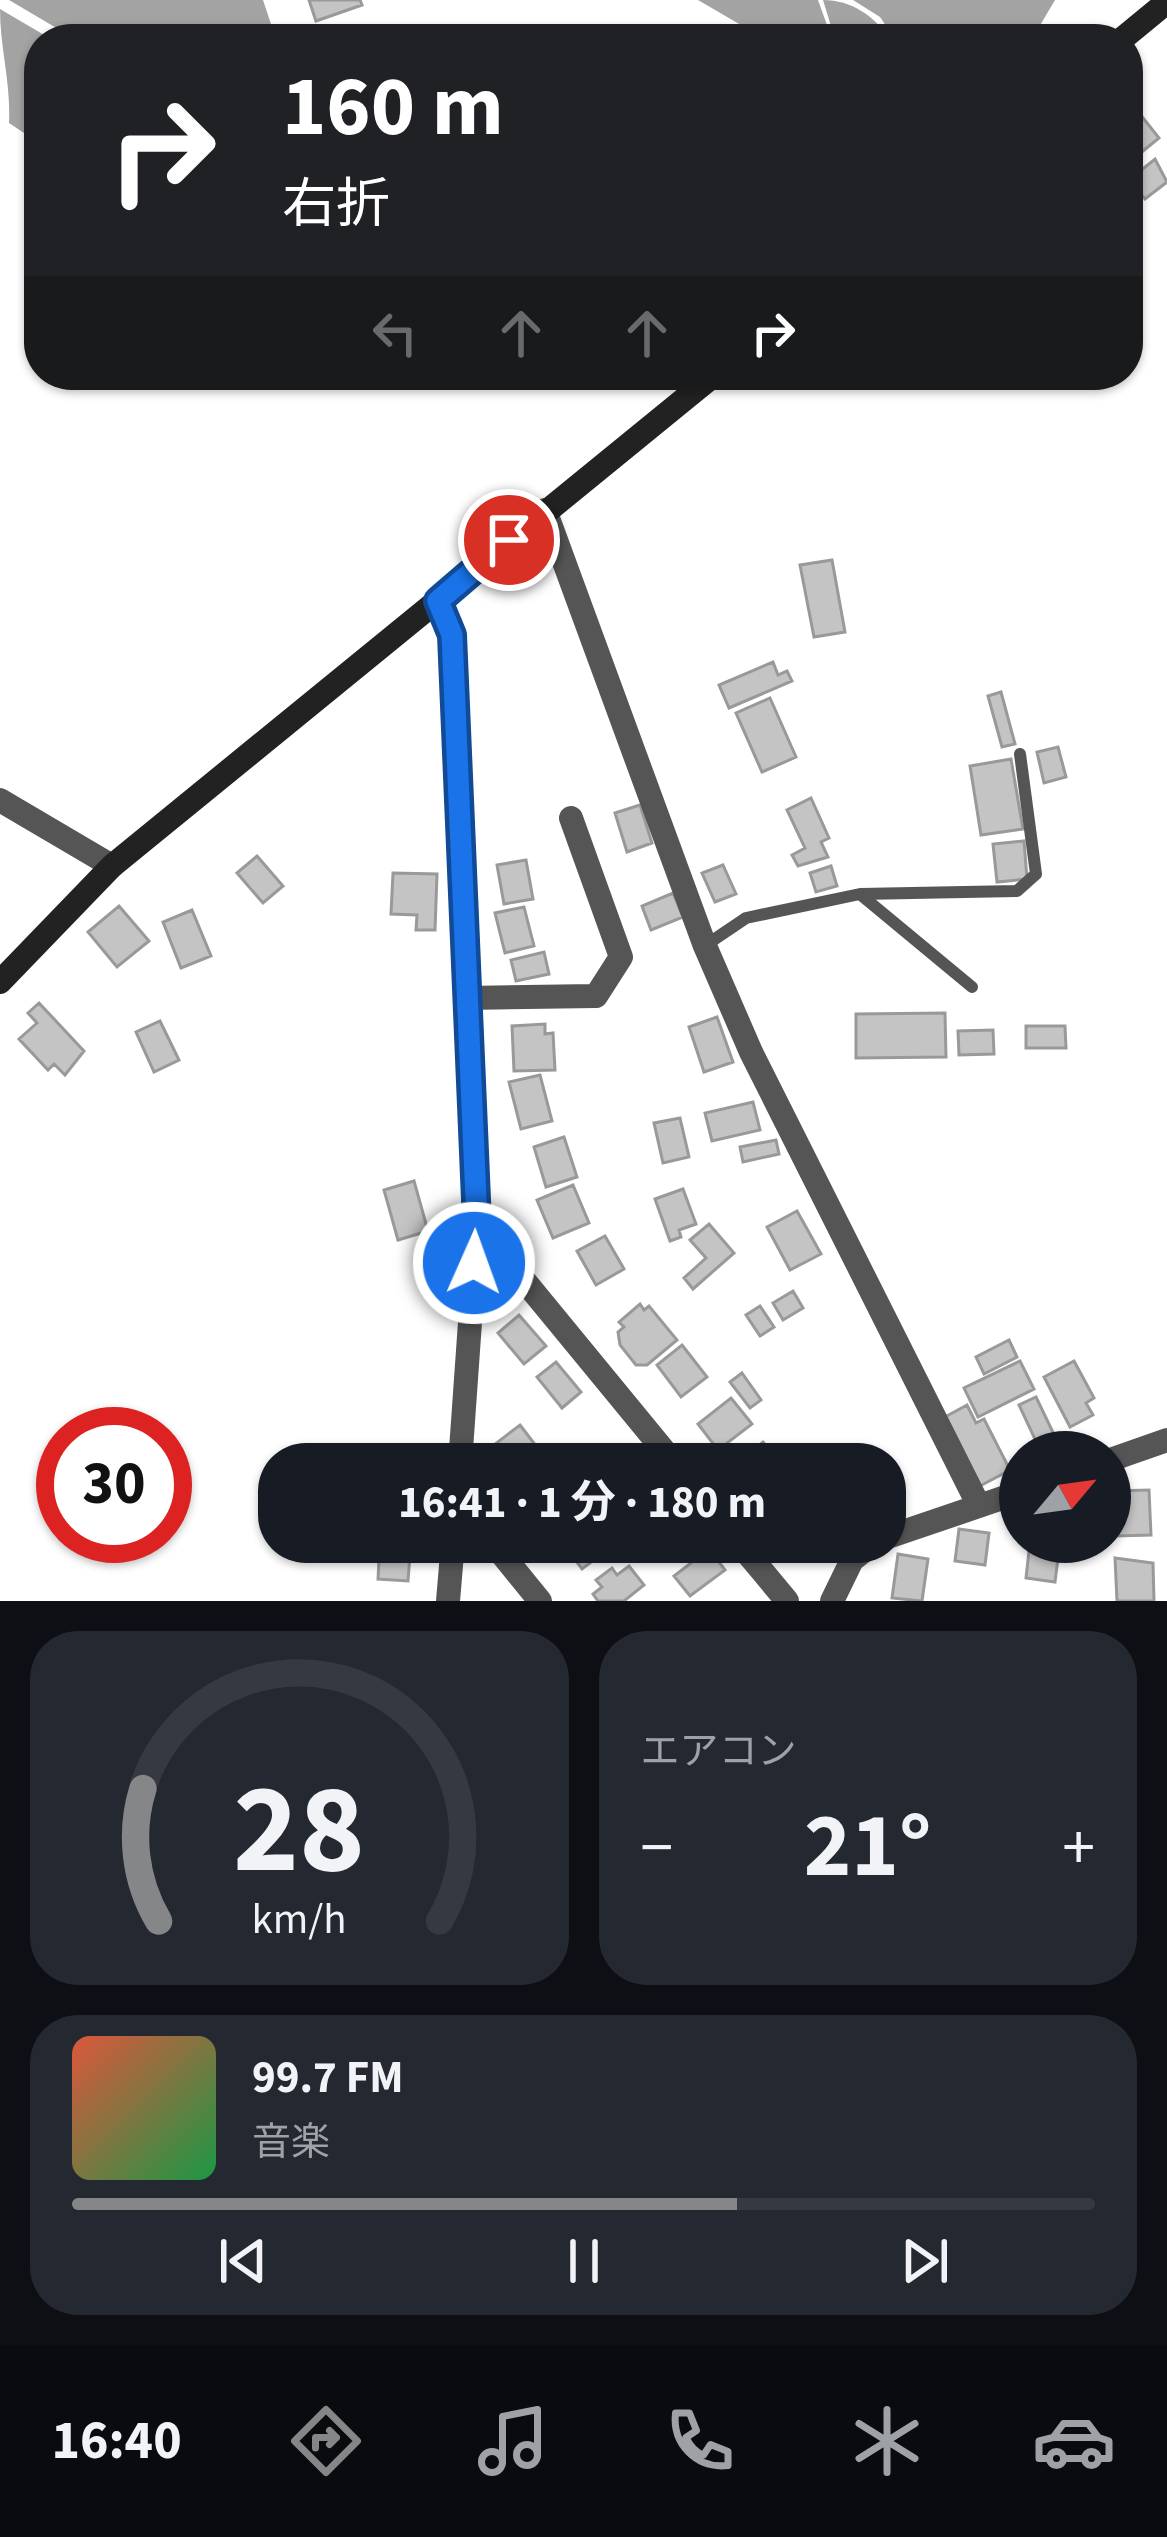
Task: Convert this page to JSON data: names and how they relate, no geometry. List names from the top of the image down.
{
  "north": "top right",
  "page": {
    "turn": ["160 m", "右折"],
    "limit": "30",
    "trip": "16:41 · 1 分 · 180 m",
    "tile": "エアコン",
    "heat": ["−", "21°", "+"],
    "song": ["99.7 FM", "音楽"],
    "tabs": "16:40",
    "gauge": ["28", "km/h"]
  }
}
